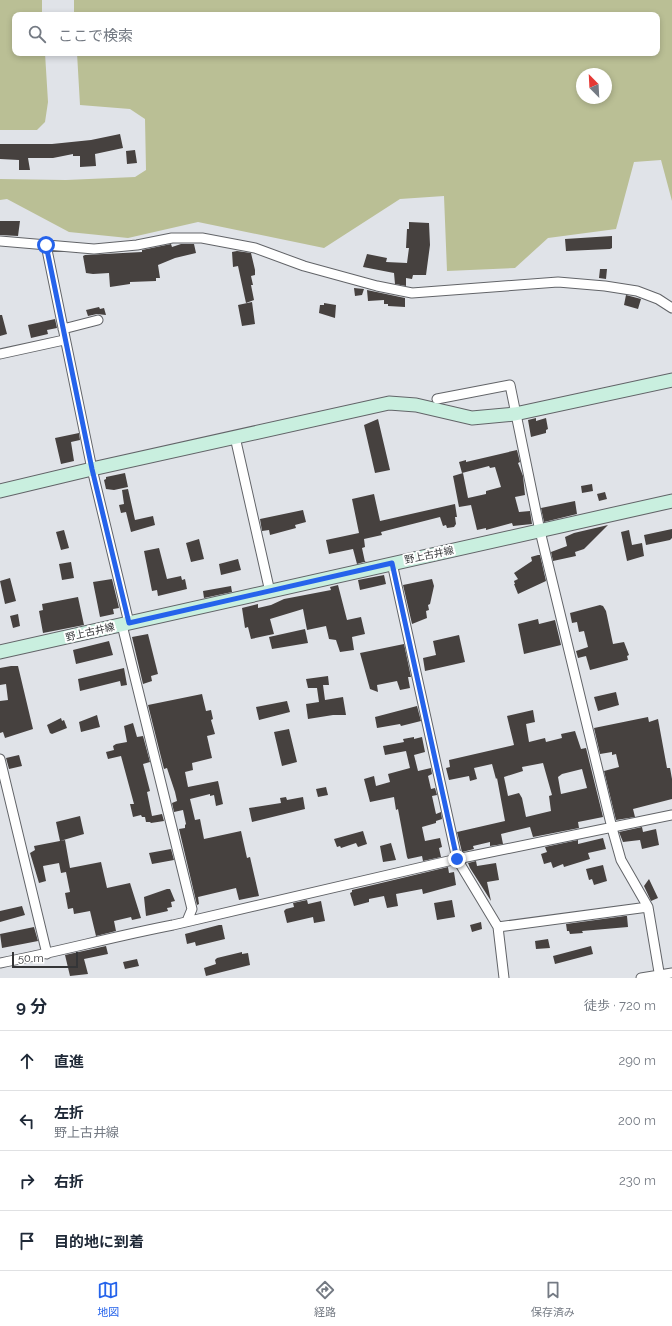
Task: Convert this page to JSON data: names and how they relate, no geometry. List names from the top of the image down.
{
  "streets": {
    "street": ["野上古井線"]
  },
  "scale_bar": "50 m",
  "north": "top left",
  "page": {
    "search": "ここで検索",
    "scale": "50 m",
    "heading": ["9 分", "徒歩 · 720 m"],
    "list": [
      ["直進", "290 m"],
      ["左折", "野上古井線", "200 m"],
      ["右折", "230 m"],
      "目的地に到着"
    ],
    "nav": ["地図", "経路", "保存済み"]
  }
}
